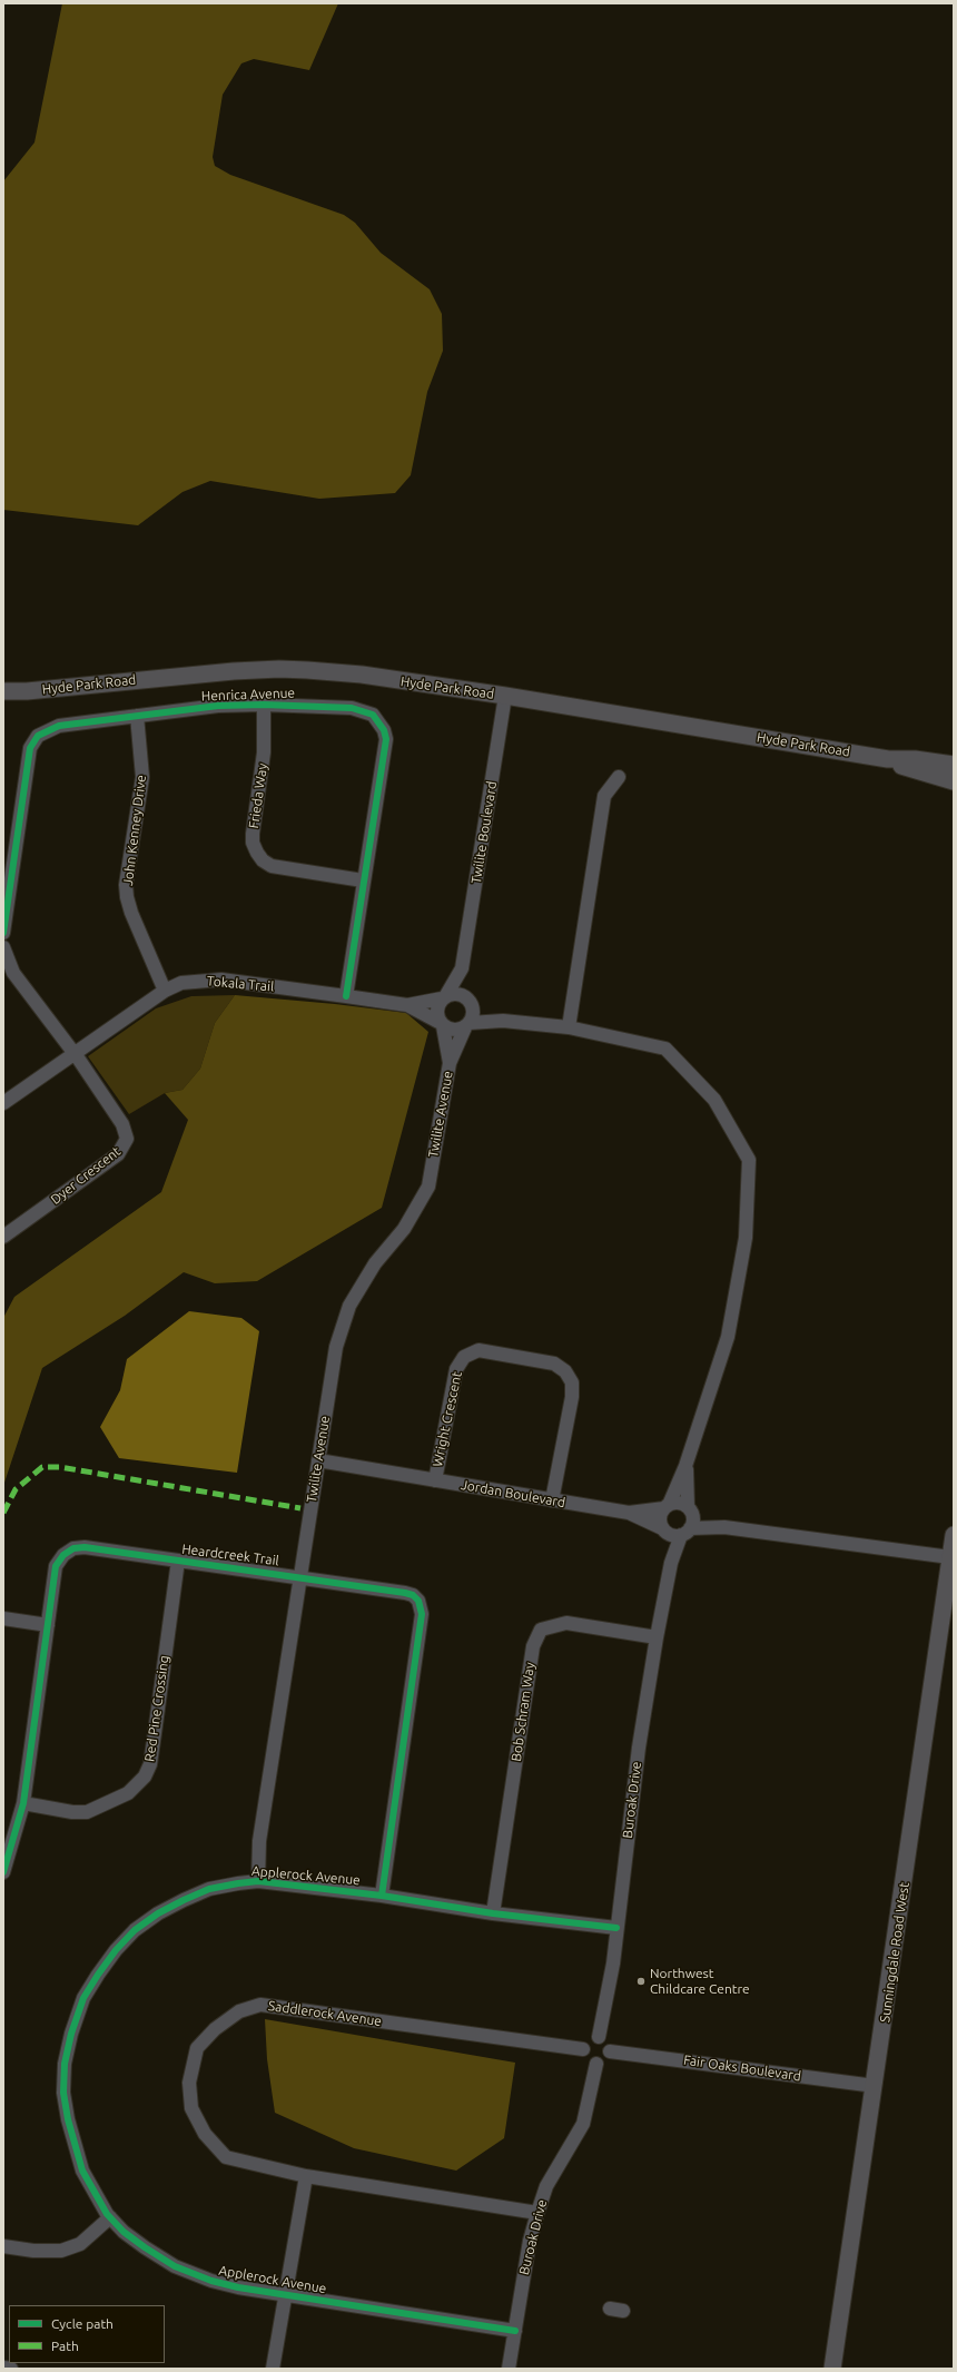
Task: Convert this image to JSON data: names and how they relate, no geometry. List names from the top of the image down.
{
  "streets": {
    "main road": ["Hyde Park Road", "Sunningdale Road West"],
    "street": [
      "Henrica Avenue",
      "Frieda Way",
      "John Kenney Drive",
      "Twilite Boulevard",
      "Tokala Trail",
      "Twilite Avenue",
      "Dyer Crescent",
      "Wright Crescent",
      "Jordan Boulevard",
      "Heardcreek Trail",
      "Red Pine Crossing",
      "Bob Schram Way",
      "Buroak Drive",
      "Applerock Avenue",
      "Saddlerock Avenue",
      "Fair Oaks Boulevard"
    ]
  },
  "crossings": [
    ["Hyde Park Road", "Twilite Boulevard"],
    ["Henrica Avenue", "Frieda Way"],
    ["Henrica Avenue", "John Kenney Drive"],
    ["Henrica Avenue", "Tokala Trail"],
    ["John Kenney Drive", "Tokala Trail"],
    ["Twilite Boulevard", "Tokala Trail"],
    ["Twilite Boulevard", "Twilite Avenue"],
    ["Tokala Trail", "Twilite Avenue"],
    ["Tokala Trail", "Dyer Crescent"],
    ["Twilite Avenue", "Jordan Boulevard"],
    ["Twilite Avenue", "Heardcreek Trail"],
    ["Twilite Avenue", "Applerock Avenue"],
    ["Wright Crescent", "Jordan Boulevard"],
    ["Jordan Boulevard", "Buroak Drive"],
    ["Heardcreek Trail", "Red Pine Crossing"],
    ["Heardcreek Trail", "Applerock Avenue"],
    ["Bob Schram Way", "Buroak Drive"],
    ["Bob Schram Way", "Applerock Avenue"],
    ["Buroak Drive", "Applerock Avenue"],
    ["Buroak Drive", "Saddlerock Avenue"],
    ["Buroak Drive", "Fair Oaks Boulevard"],
    ["Sunningdale Road West", "Fair Oaks Boulevard"],
    ["Saddlerock Avenue", "Fair Oaks Boulevard"]
  ],
  "places": ["Northwest Childcare Centre"],
  "legend": ["Cycle path", "Path"]
}
